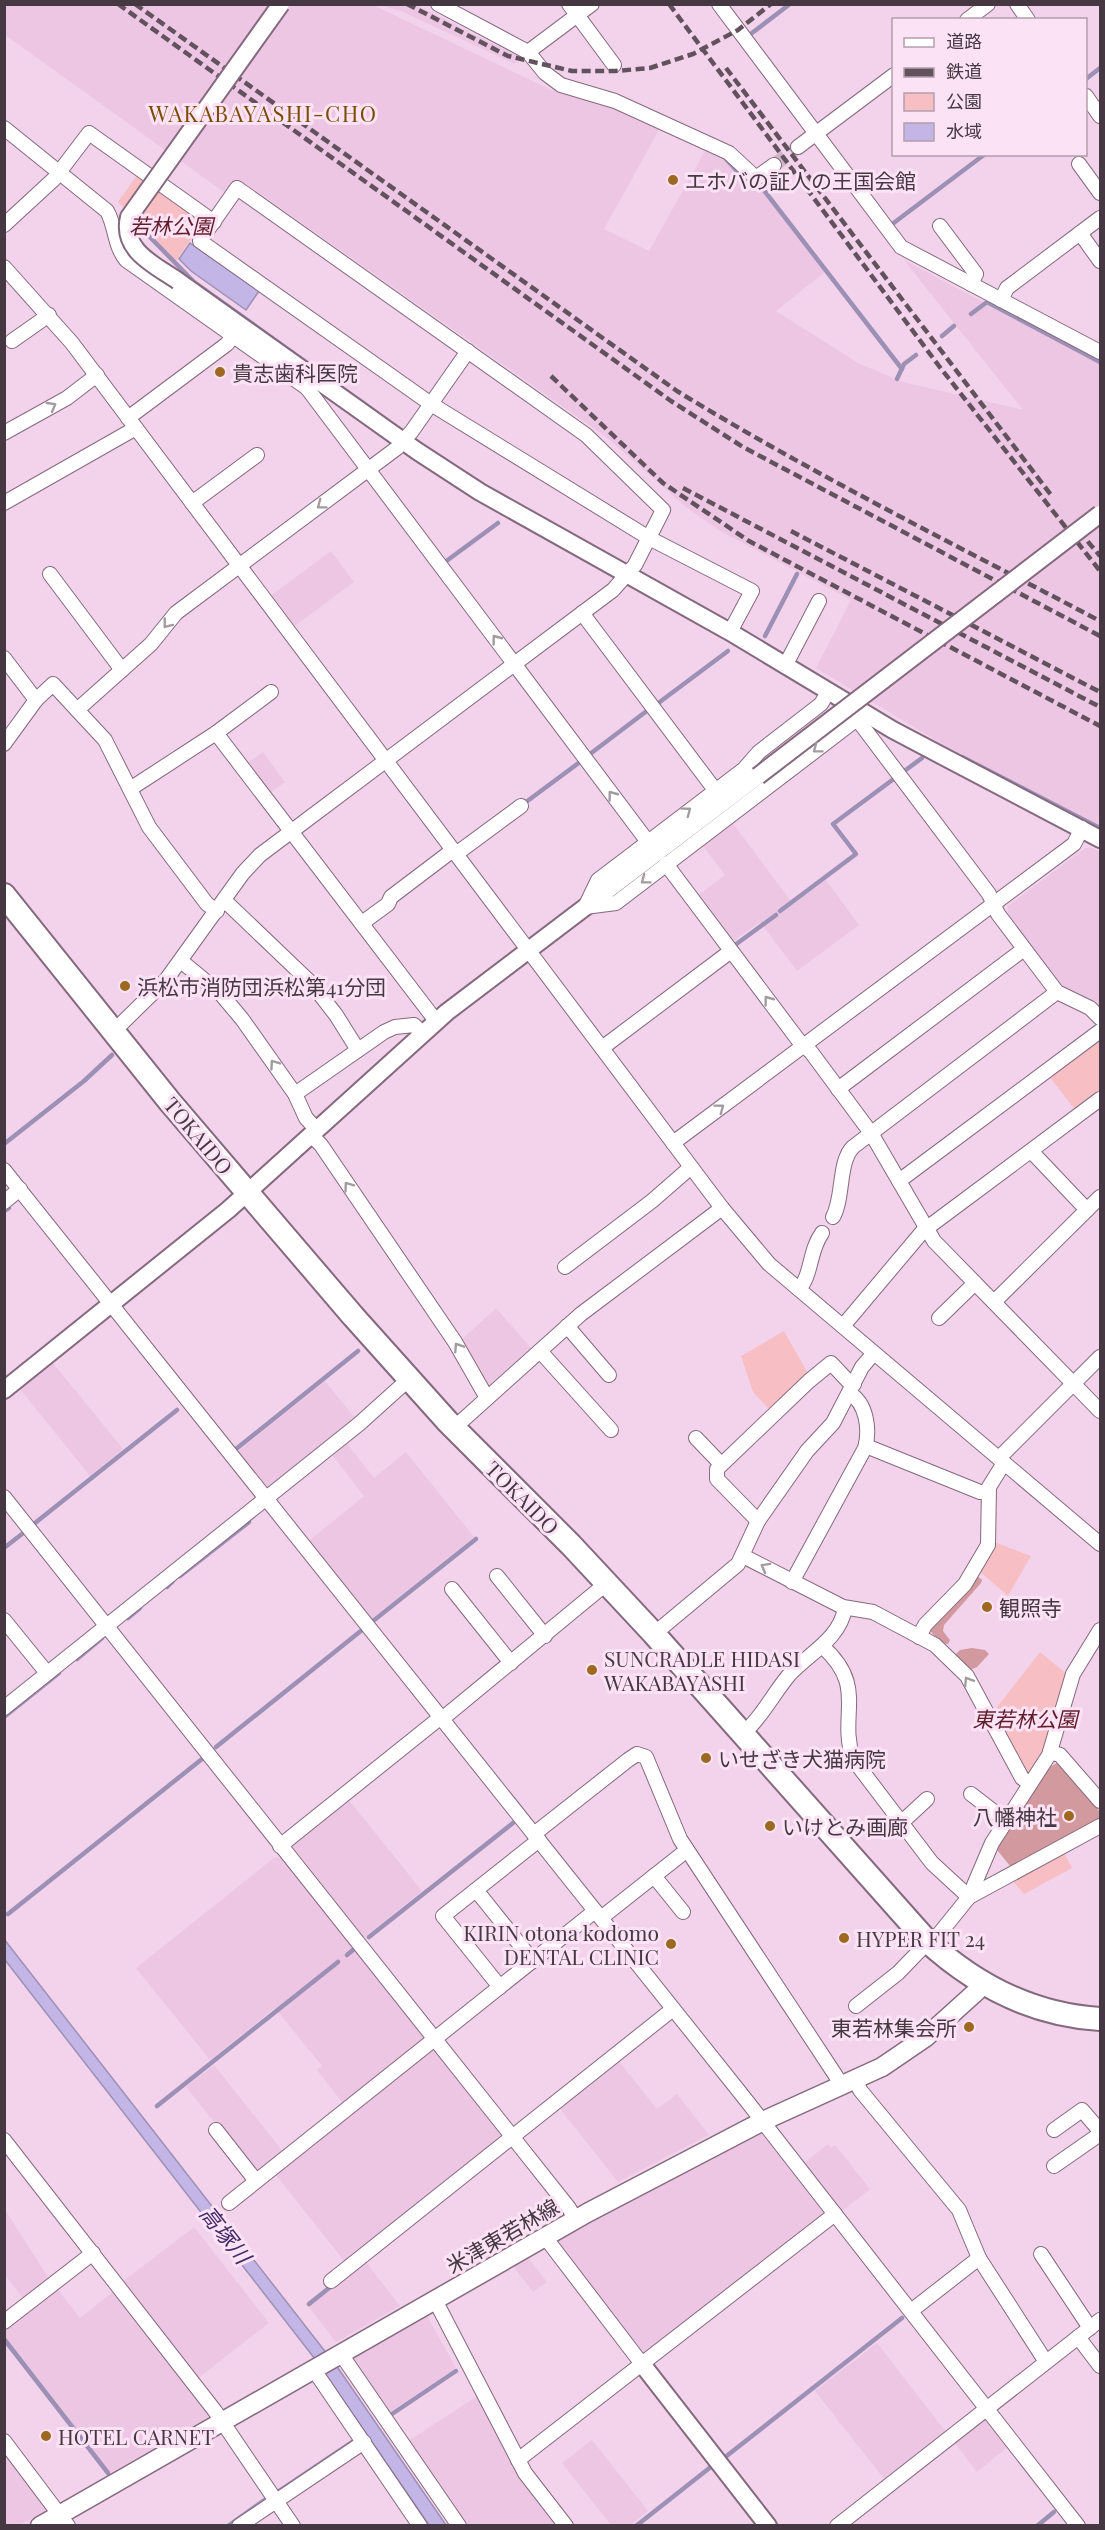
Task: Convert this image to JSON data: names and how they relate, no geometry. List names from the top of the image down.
{
  "streets": {
    "highway": ["TOKAIDO"],
    "main road": ["米津東若林線"]
  },
  "crossings": [
    ["TOKAIDO", "米津東若林線"]
  ],
  "districts": ["WAKABAYASHI-CHO"],
  "water": ["高塚川"],
  "parks": ["若林公園", "東若林公園"],
  "places": [
    "エホバの証人の王国会館",
    "貴志歯科医院",
    "浜松市消防団浜松第41分団",
    "観照寺",
    "SUNCRADLE HIDASI WAKABAYASHI",
    "いせざき犬猫病院",
    "八幡神社",
    "いけとみ画廊",
    "HYPER FIT 24",
    "KIRIN otona kodomo DENTAL CLINIC",
    "東若林集会所",
    "HOTEL CARNET"
  ],
  "legend": [
    "道路",
    "鉄道",
    "公園",
    "水域"
  ]
}
